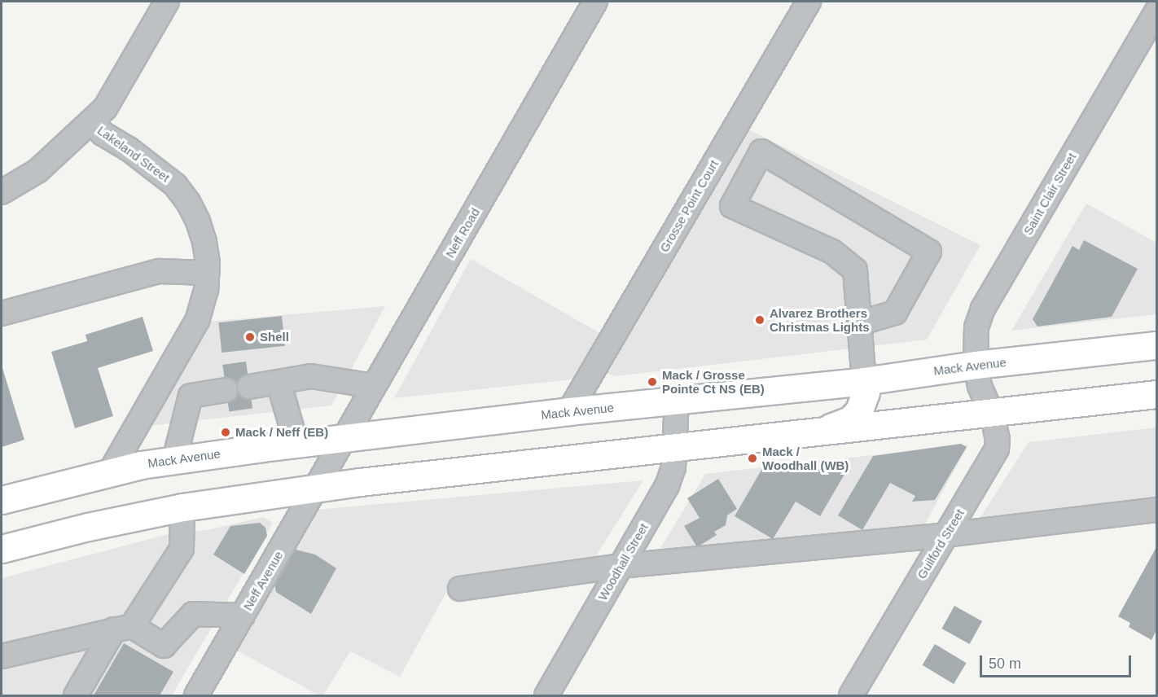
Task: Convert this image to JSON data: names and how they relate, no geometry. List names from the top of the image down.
{
  "streets": {
    "main road": ["Mack Avenue"],
    "street": [
      "Lakeland Street",
      "Saint Clair Street",
      "Grosse Point Court",
      "Neff Road",
      "Guilford Street",
      "Woodhall Street",
      "Neff Avenue"
    ]
  },
  "crossings": [
    ["Lakeland Street", "Mack Avenue"],
    ["Saint Clair Street", "Mack Avenue"],
    ["Saint Clair Street", "Guilford Street"],
    ["Grosse Point Court", "Mack Avenue"],
    ["Neff Road", "Mack Avenue"],
    ["Neff Road", "Neff Avenue"],
    ["Mack Avenue", "Guilford Street"],
    ["Mack Avenue", "Woodhall Street"]
  ],
  "places": [
    "Alvarez Brothers Christmas Lights",
    "Shell",
    "Mack / Grosse Pointe Ct NS (EB)",
    "Mack / Neff (EB)",
    "Mack / Woodhall (WB)"
  ],
  "scale_bar": "50 m"
}
